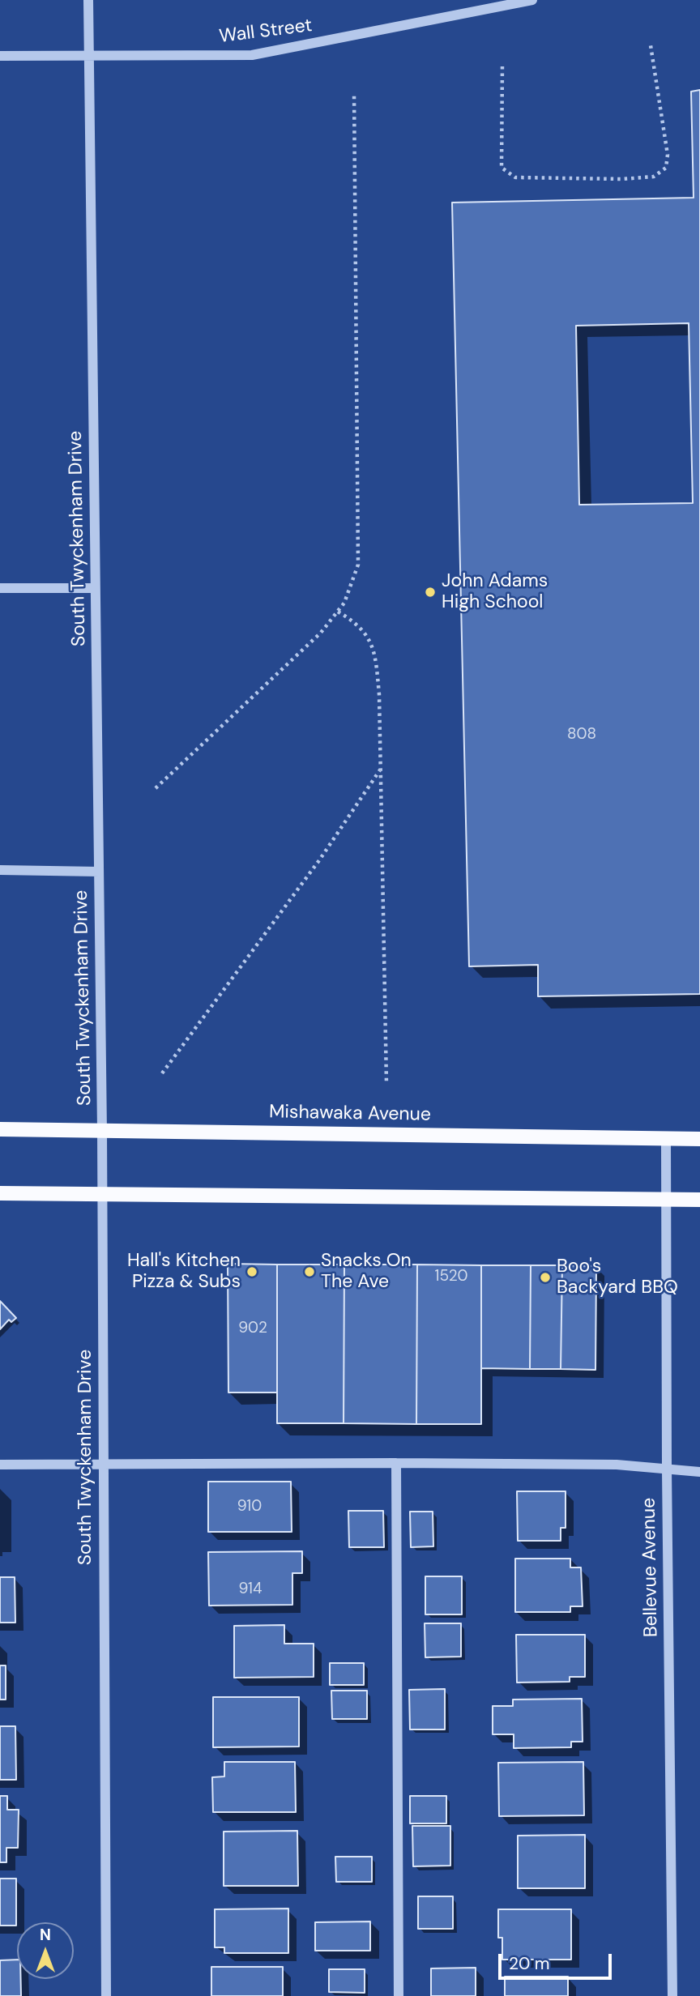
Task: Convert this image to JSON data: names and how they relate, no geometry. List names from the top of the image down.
{
  "streets": {
    "main road": ["Mishawaka Avenue"],
    "street": ["Wall Street", "South Twyckenham Drive", "Bellevue Avenue"]
  },
  "crossings": [
    ["Wall Street", "South Twyckenham Drive"],
    ["South Twyckenham Drive", "Mishawaka Avenue"],
    ["Mishawaka Avenue", "Bellevue Avenue"]
  ],
  "places": [
    "John Adams High School",
    "Hall's Kitchen Pizza & Subs",
    "Snacks On The Ave",
    "Boo's Backyard BBQ"
  ],
  "house_numbers": [
    "808",
    "1520",
    "902",
    "910",
    "914"
  ],
  "scale_bar": "20 m",
  "north": "top"
}
